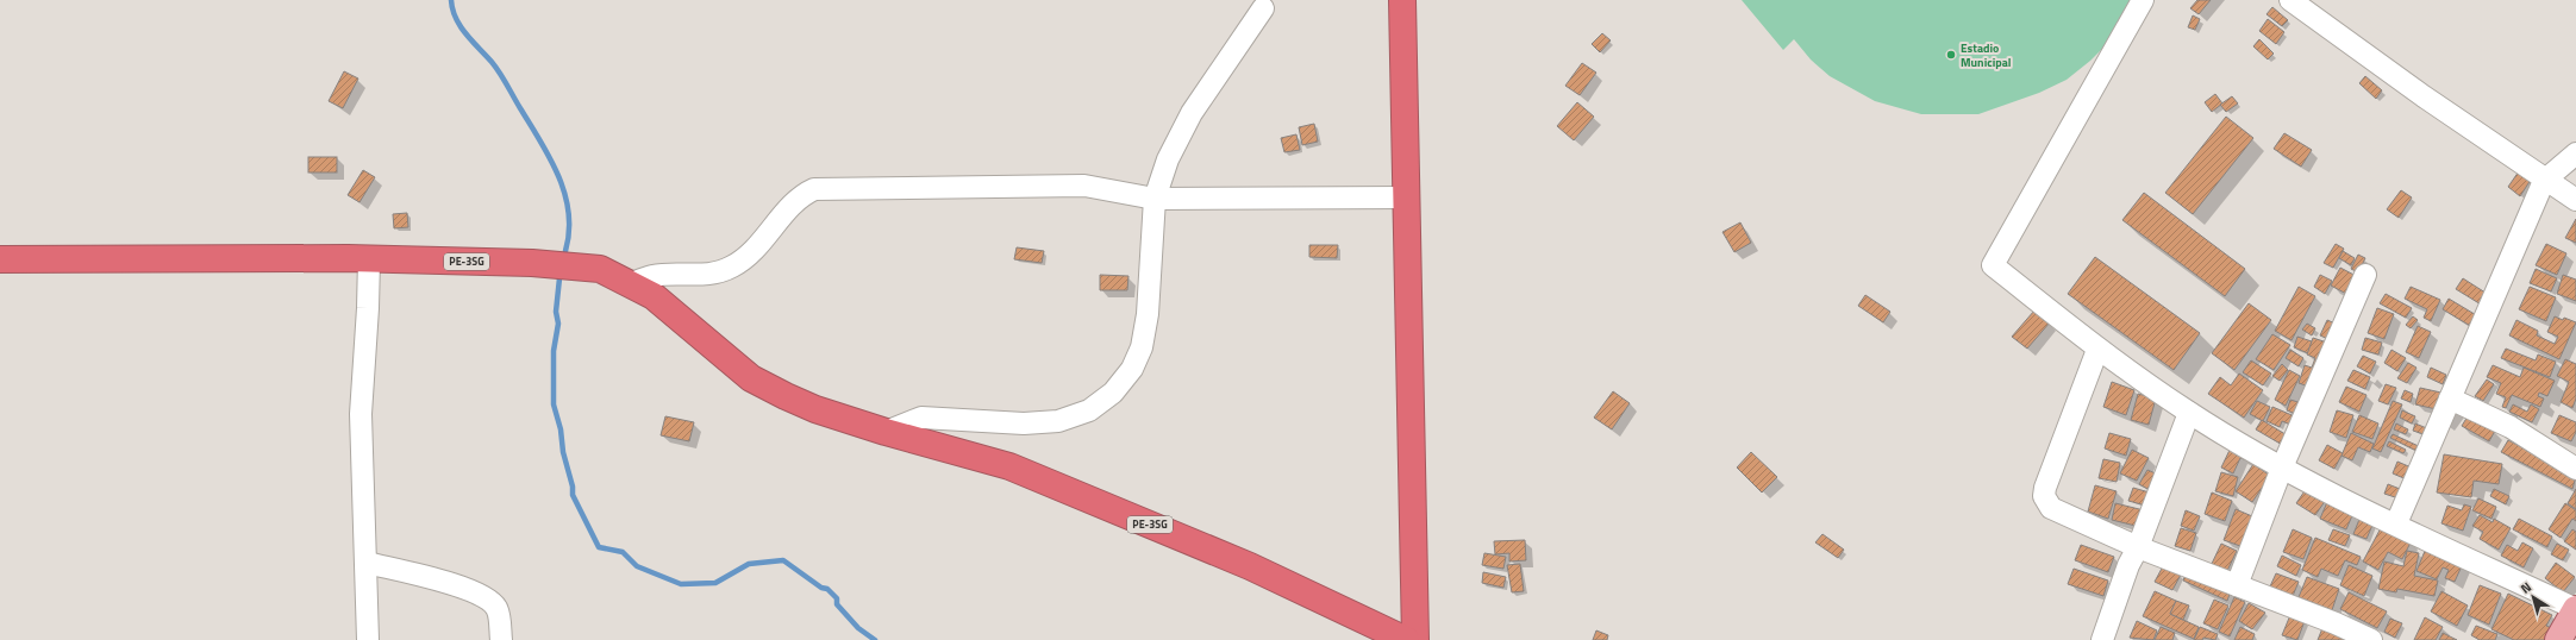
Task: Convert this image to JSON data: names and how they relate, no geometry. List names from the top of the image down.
{
  "streets": {
    "highway": ["PE-3SG"]
  },
  "places": ["Estadio Municipal"],
  "north": "top left"
}
